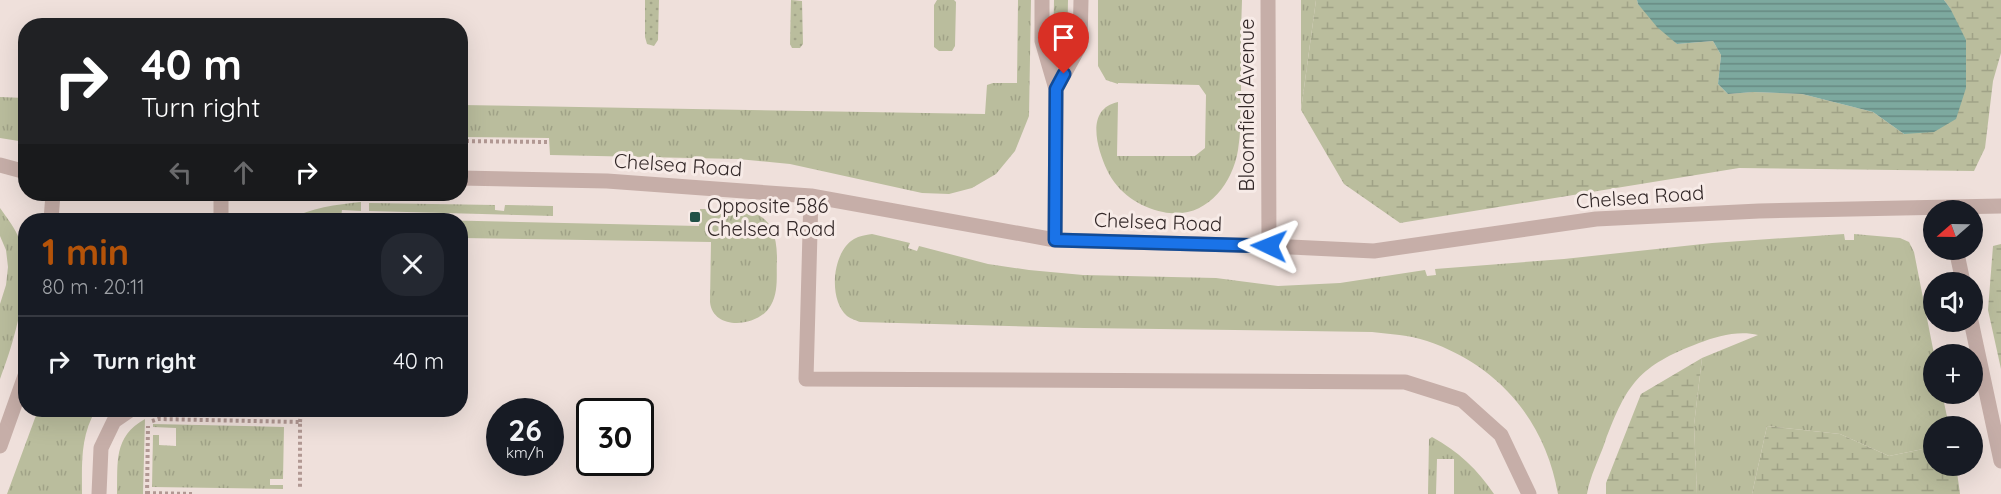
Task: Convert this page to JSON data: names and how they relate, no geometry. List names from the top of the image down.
{
  "streets": {
    "street": ["Bloomfield Avenue", "Chelsea Road"]
  },
  "crossings": [
    ["Bloomfield Avenue", "Chelsea Road"]
  ],
  "places": {
    "transit": ["Opposite 586 Chelsea Road"]
  },
  "north": "left",
  "page": {
    "turn": ["40 m", "Turn right"],
    "map_buttons": ["+", "−"],
    "heading": ["1 min", "80 m · 20:11"],
    "list": [
      {
        "name": "Turn right",
        "value": "40 m"
      }
    ],
    "speed": "26 km/h",
    "limit": "30"
  }
}
